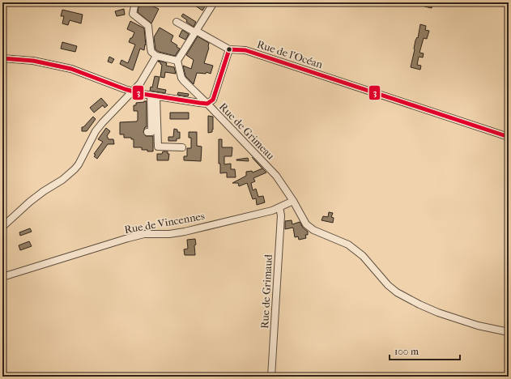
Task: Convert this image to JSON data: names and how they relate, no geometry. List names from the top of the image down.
{
  "streets": {
    "street": [
      "Rue de l'Océan",
      "Rue de Grimeau",
      "Rue de Vincennes",
      "Rue de Grimaud"
    ]
  },
  "crossings": [
    ["Rue de Grimeau", "Rue de Vincennes"],
    ["Rue de Vincennes", "Rue de Grimaud"]
  ],
  "lines": ["transit line 3"],
  "scale_bar": "100 m"
}
